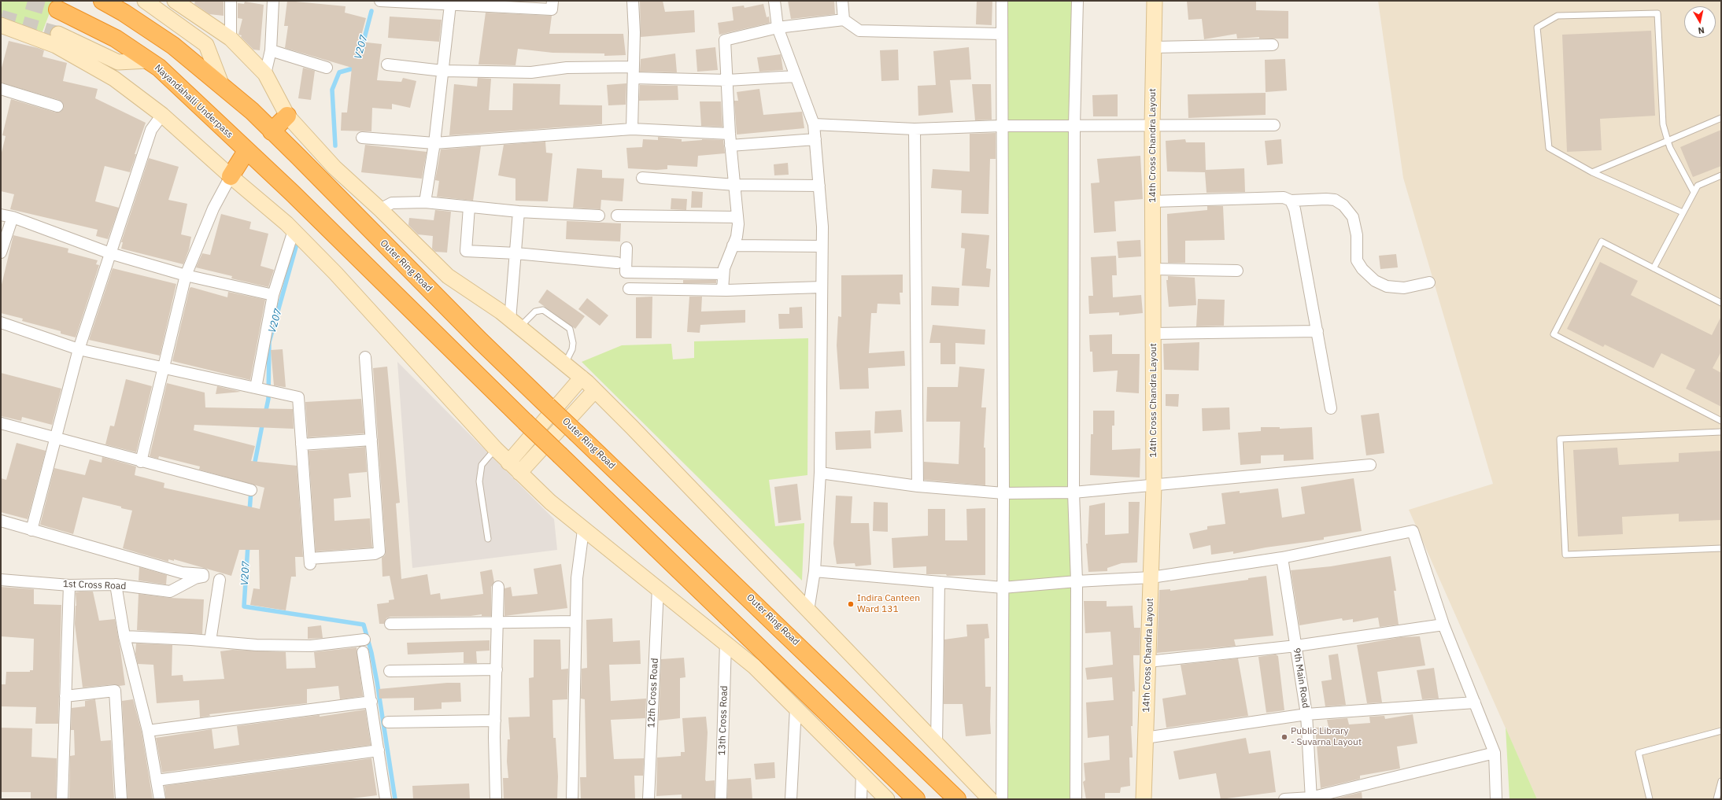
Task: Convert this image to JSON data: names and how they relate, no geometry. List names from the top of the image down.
{
  "streets": {
    "highway": ["Nayandahalli Underpass", "Outer Ring Road"],
    "street": [
      "14th Cross Chandra Layout",
      "1st Cross Road",
      "9th Main Road",
      "12th Cross Road",
      "13th Cross Road"
    ]
  },
  "water": ["V207"],
  "places": ["Indira Canteen Ward 131", "Public Library - Suvarna Layout"],
  "north": "bottom"
}
